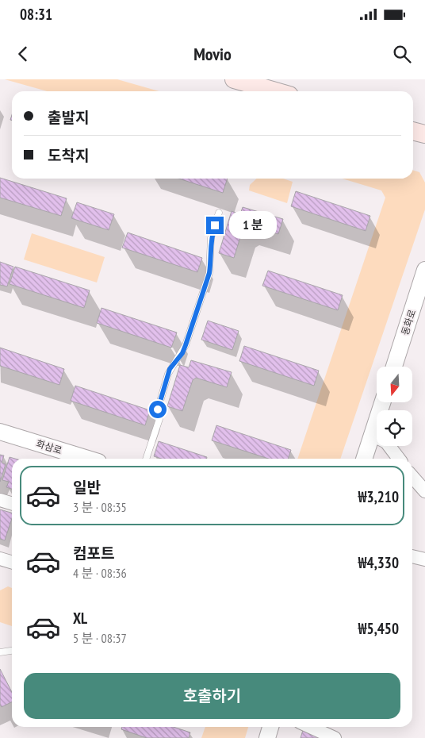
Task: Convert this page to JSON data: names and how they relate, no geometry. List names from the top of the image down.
{
  "streets": {
    "street": ["동화로", "화삼로"]
  },
  "north": "bottom",
  "page": {
    "status": "08:31",
    "header": "Movio",
    "banner": ["출발지", "도착지"],
    "bubble": "1 분",
    "list": [
      {
        "name": "일반",
        "note": "3 분 · 08:35",
        "value": "₩3,210"
      },
      {
        "name": "컴포트",
        "note": "4 분 · 08:36",
        "value": "₩4,330"
      },
      {
        "name": "XL",
        "note": "5 분 · 08:37",
        "value": "₩5,450"
      }
    ],
    "buttons": "호출하기"
  }
}
